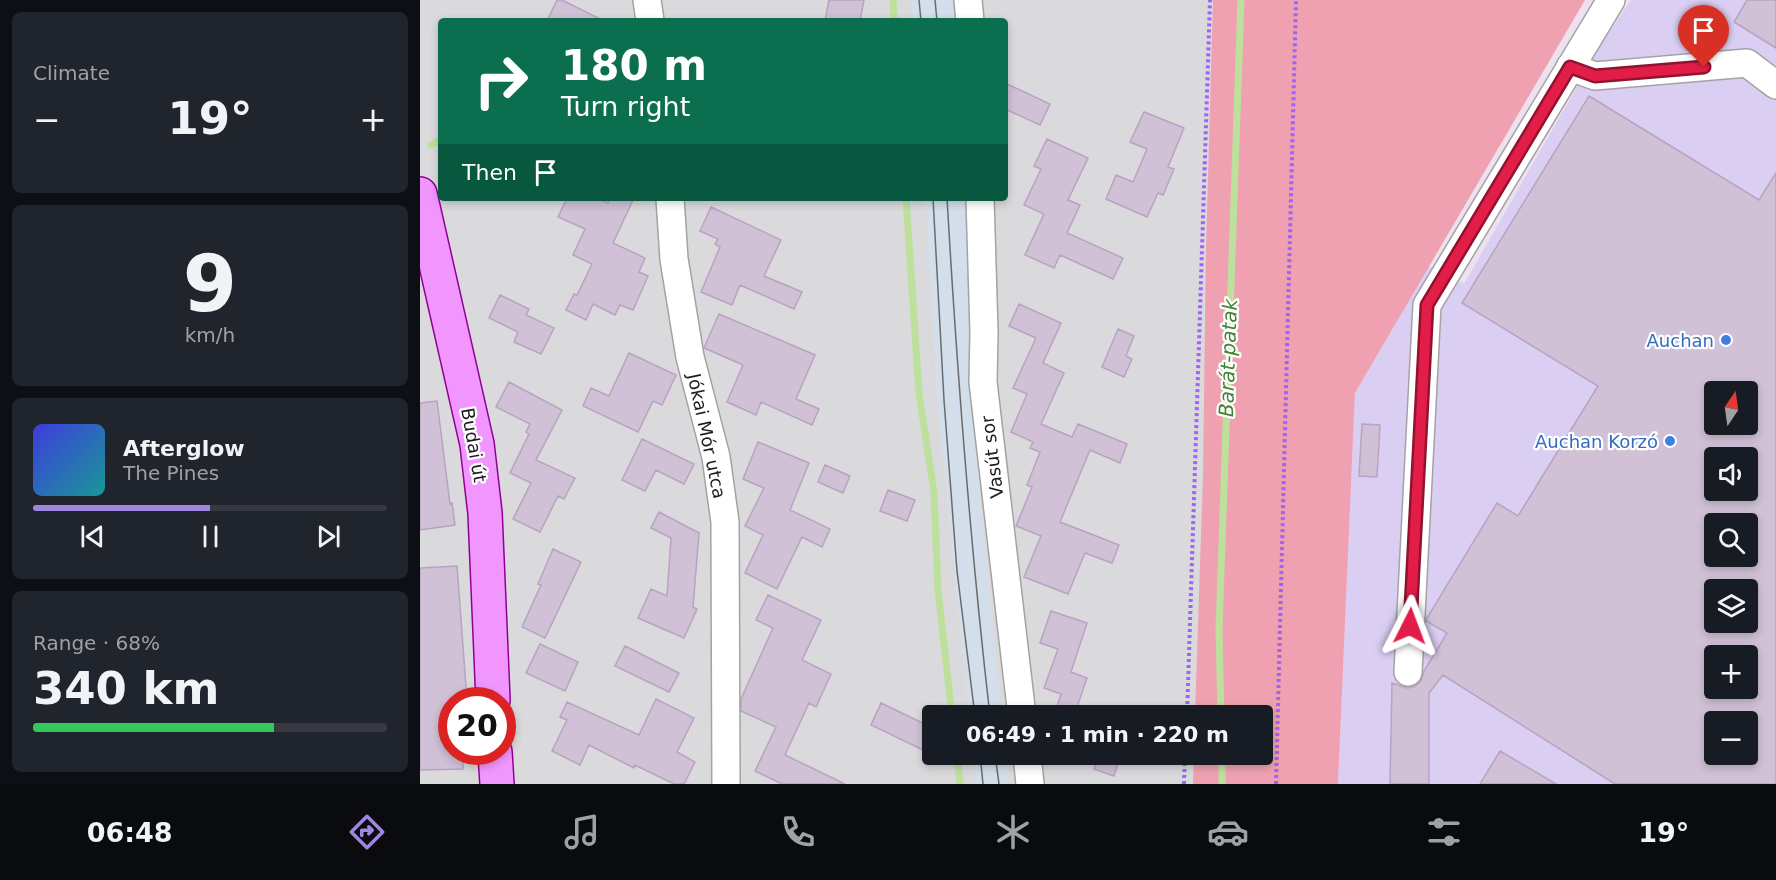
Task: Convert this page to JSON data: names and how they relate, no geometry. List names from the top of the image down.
{
  "streets": {
    "main road": ["Budai út"],
    "street": ["Jókai Mór utca", "Vasút sor"]
  },
  "water": ["Barát-patak"],
  "places": ["Auchan", "Auchan Korzó"],
  "north": "top",
  "page": {
    "tile": [
      "Climate",
      ["9", "km/h"],
      ["Range · 68%", "340 km"]
    ],
    "turn": ["180 m", "Turn right"],
    "heat": ["−", "19°", "+"],
    "then": "Then",
    "map_buttons": ["+", "−"],
    "song": ["Afterglow", "The Pines"],
    "limit": "20",
    "trip": "06:49 · 1 min · 220 m",
    "tabs": ["06:48", "19°"]
  }
}
